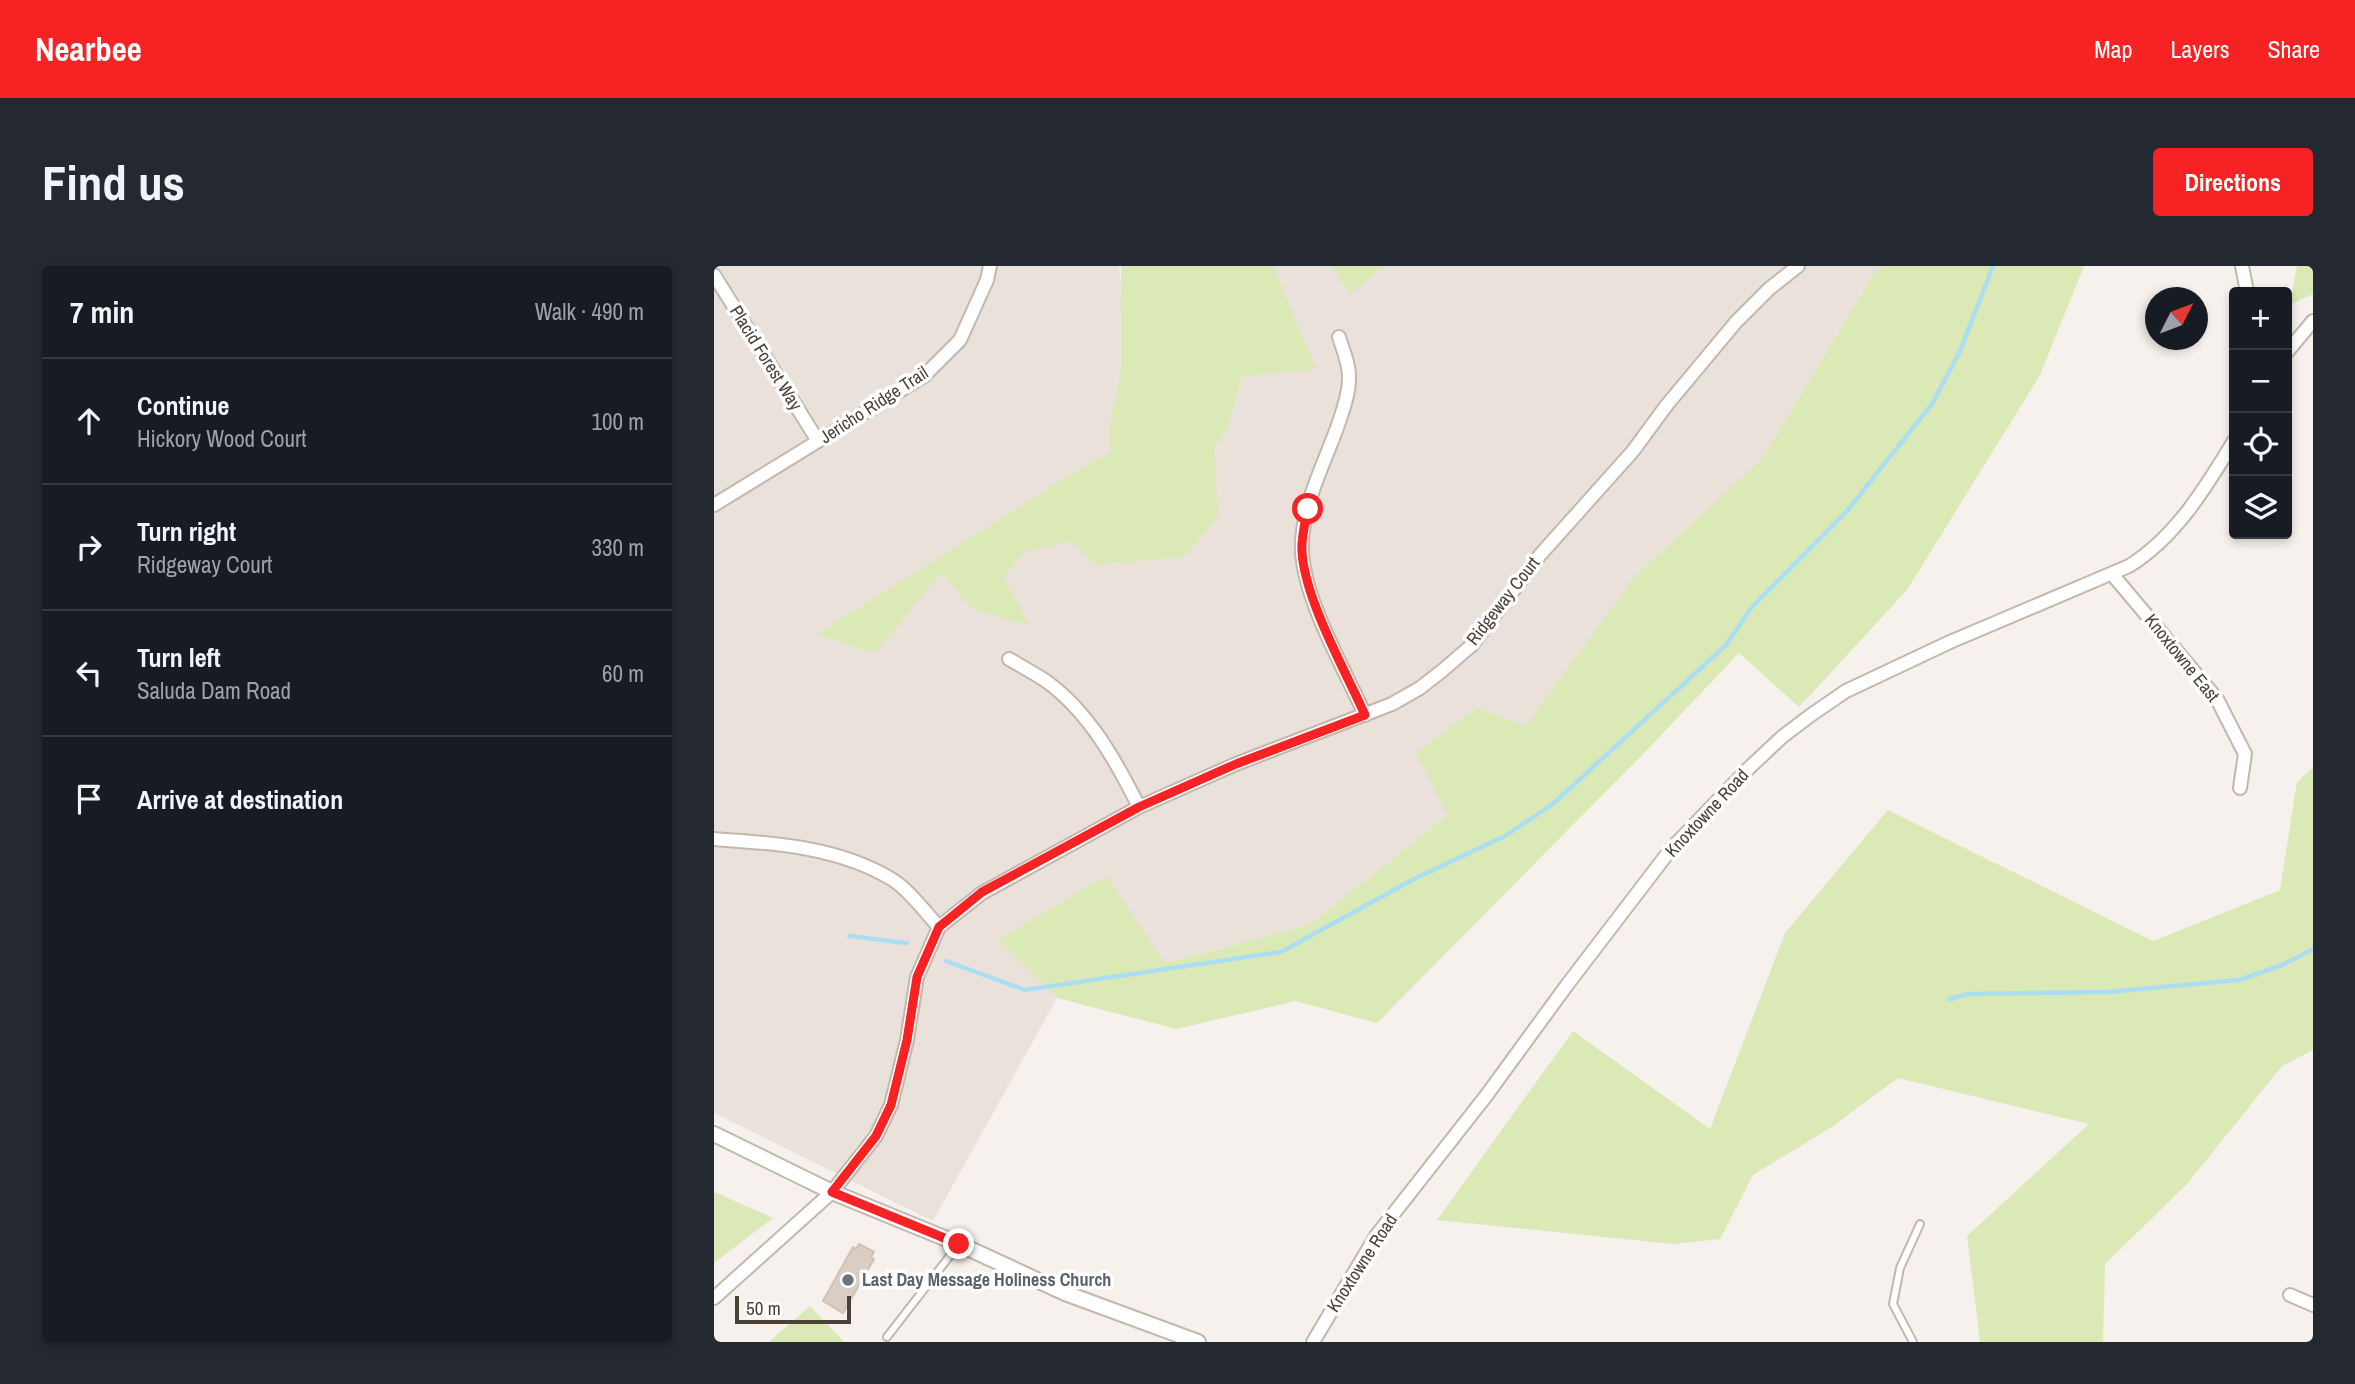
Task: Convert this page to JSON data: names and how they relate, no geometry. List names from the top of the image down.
{
  "streets": {
    "street": [
      "Placid Forest Way",
      "Jericho Ridge Trail",
      "Ridgeway Court",
      "Knoxtowne East",
      "Knoxtowne Road"
    ]
  },
  "crossings": [
    ["Placid Forest Way", "Jericho Ridge Trail"],
    ["Knoxtowne East", "Knoxtowne Road"]
  ],
  "places": ["Last Day Message Holiness Church"],
  "scale_bar": "50 m",
  "north": "top right",
  "page": {
    "header": "Nearbee",
    "nav": ["Map", "Layers", "Share"],
    "buttons": "Directions",
    "title": "Find us",
    "heading": ["7 min", "Walk · 490 m"],
    "map_buttons": ["+", "−"],
    "list": [
      ["Continue", "Hickory Wood Court", "100 m"],
      ["Turn right", "Ridgeway Court", "330 m"],
      ["Turn left", "Saluda Dam Road", "60 m"],
      "Arrive at destination"
    ],
    "scale": "50 m"
  }
}
